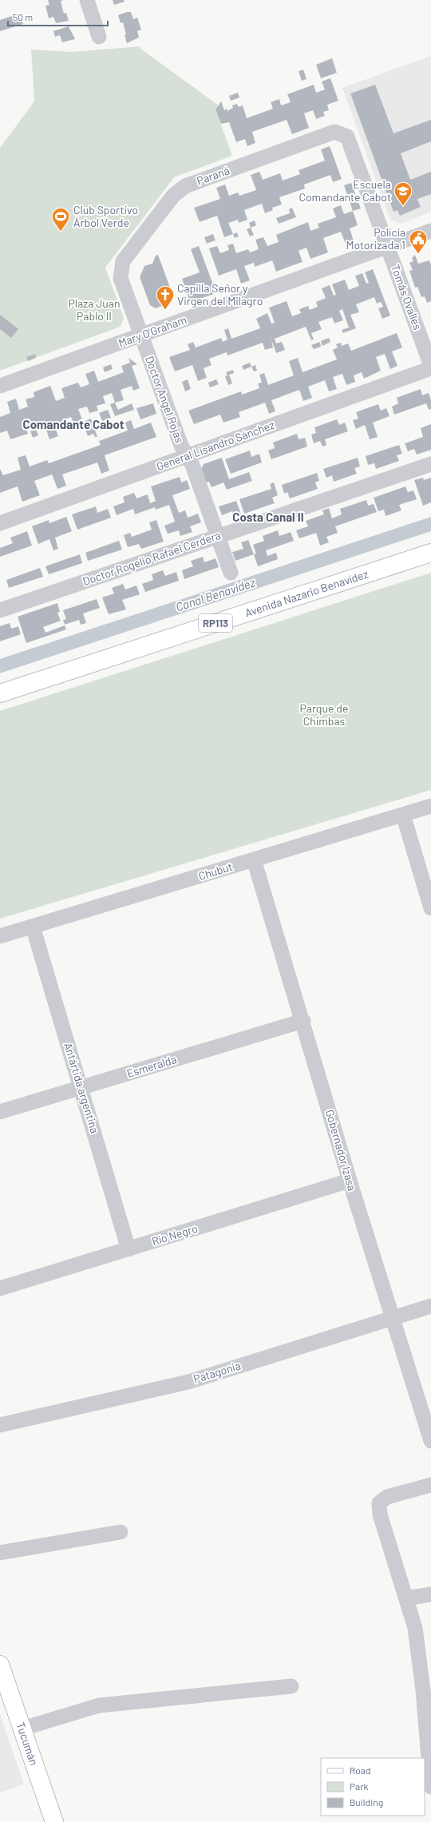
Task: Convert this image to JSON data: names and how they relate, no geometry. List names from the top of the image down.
{
  "streets": {
    "main road": ["Avenida Nazario Benavídez", "RP113", "Tucumán"],
    "street": [
      "Paraná",
      "Tomás Ovalles",
      "Mary O'Graham",
      "Doctor Angel Rojas",
      "General Lisandro Sánchez",
      "Doctor Rogelio Rafael Cerdera",
      "Chubut",
      "Esmeralda",
      "Antártida argentina",
      "Gobernador Izasa",
      "Río Negro",
      "Patagonia"
    ]
  },
  "crossings": [
    ["Paraná", "Tomás Ovalles"],
    ["Paraná", "Doctor Angel Rojas"],
    ["Tomás Ovalles", "Mary O'Graham"],
    ["Tomás Ovalles", "General Lisandro Sánchez"],
    ["Mary O'Graham", "Doctor Angel Rojas"],
    ["Doctor Angel Rojas", "General Lisandro Sánchez"],
    ["Doctor Angel Rojas", "Doctor Rogelio Rafael Cerdera"],
    ["Chubut", "Antártida argentina"],
    ["Chubut", "Gobernador Izasa"],
    ["Esmeralda", "Antártida argentina"],
    ["Esmeralda", "Gobernador Izasa"],
    ["Antártida argentina", "Río Negro"],
    ["Gobernador Izasa", "Río Negro"],
    ["Gobernador Izasa", "Patagonia"]
  ],
  "districts": ["Comandante Cabot", "Costa Canal II"],
  "water": ["Canal Benavídez"],
  "parks": ["Plaza Juan Pablo II", "Parque de Chimbas"],
  "places": {
    "school or university": ["Escuela Comandante Cabot"],
    "sports": ["Club Sportivo Árbol Verde"],
    "public building": ["Policía Motorizada 1"],
    "church": ["Capilla Señor y Virgen del Milagro"]
  },
  "legend": ["Road", "Park", "Building"],
  "scale_bar": "50 m"
}
